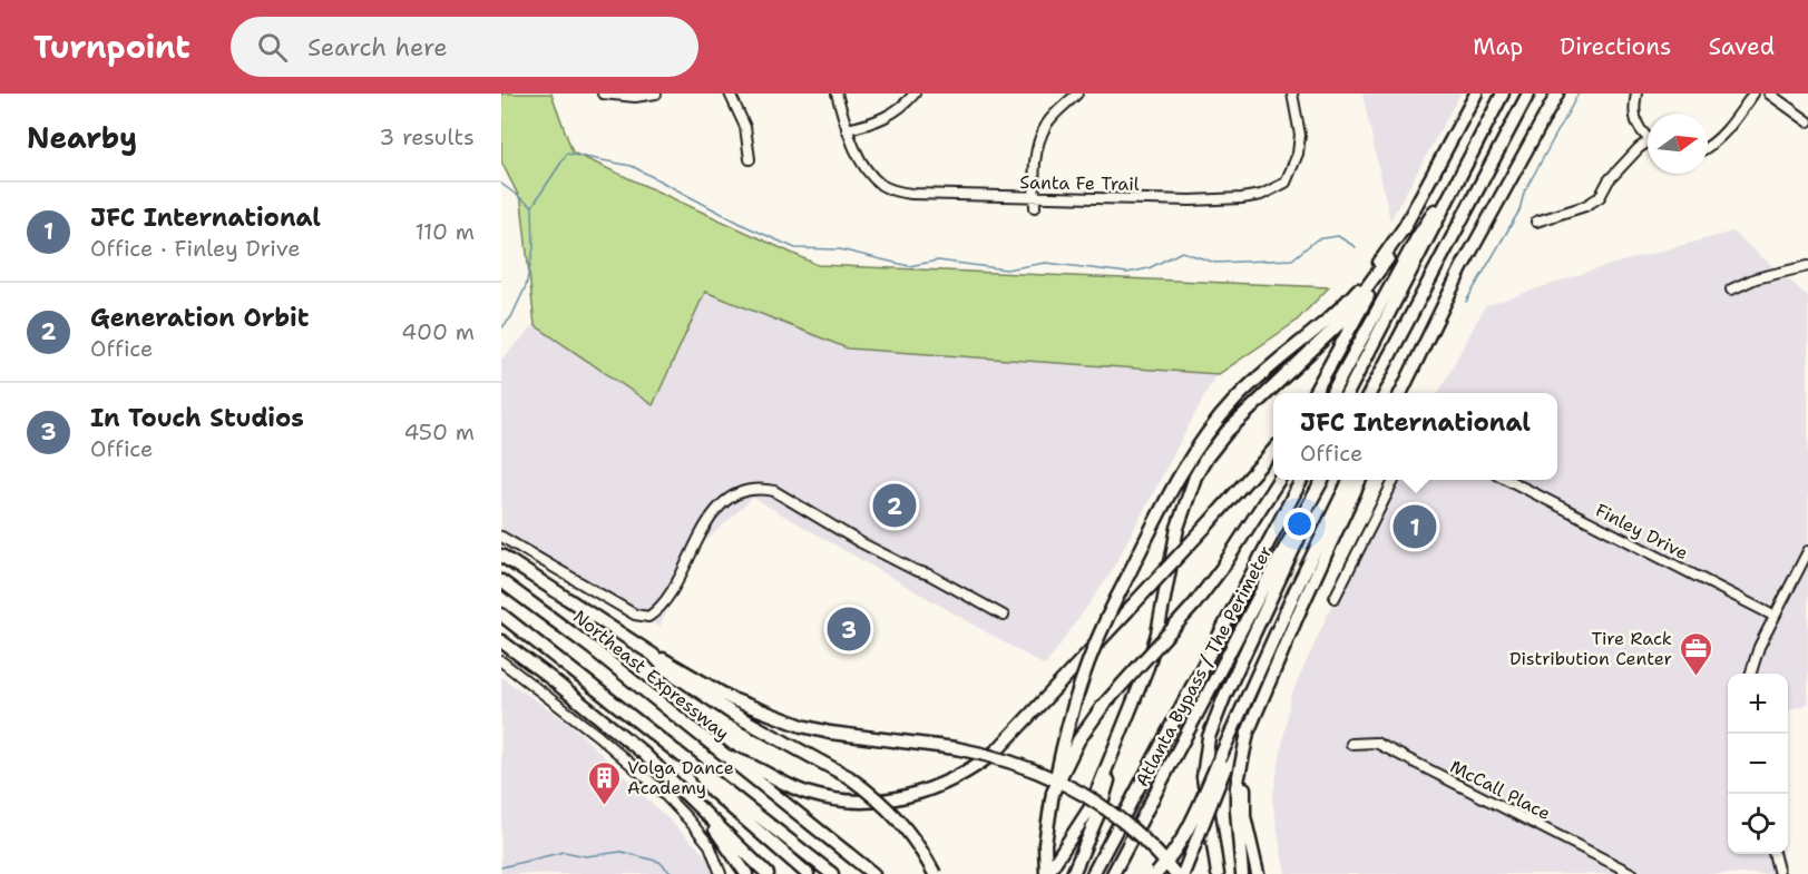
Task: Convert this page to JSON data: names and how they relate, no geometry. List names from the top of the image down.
{
  "streets": {
    "highway": ["Atlanta Bypass / The Perimeter", "Northeast Expressway"],
    "street": ["Santa Fe Trail", "Finley Drive", "McCall Place"]
  },
  "places": {
    "office": ["Tire Rack Distribution Center"],
    "building": ["Volga Dance Academy"]
  },
  "north": "right",
  "page": {
    "header": "Turnpoint",
    "search": "Search here",
    "nav": ["Map", "Directions", "Saved"],
    "heading": ["Nearby", "3 results"],
    "list": [
      {
        "mark": "1",
        "name": "JFC International",
        "note": "Office · Finley Drive",
        "value": "110 m"
      },
      {
        "mark": "2",
        "name": "Generation Orbit",
        "note": "Office",
        "value": "400 m"
      },
      {
        "mark": "3",
        "name": "In Touch Studios",
        "note": "Office",
        "value": "450 m"
      }
    ],
    "popup": ["JFC International", "Office"],
    "pins": ["2", "1", "3"],
    "map_buttons": ["+", "−"]
  }
}
